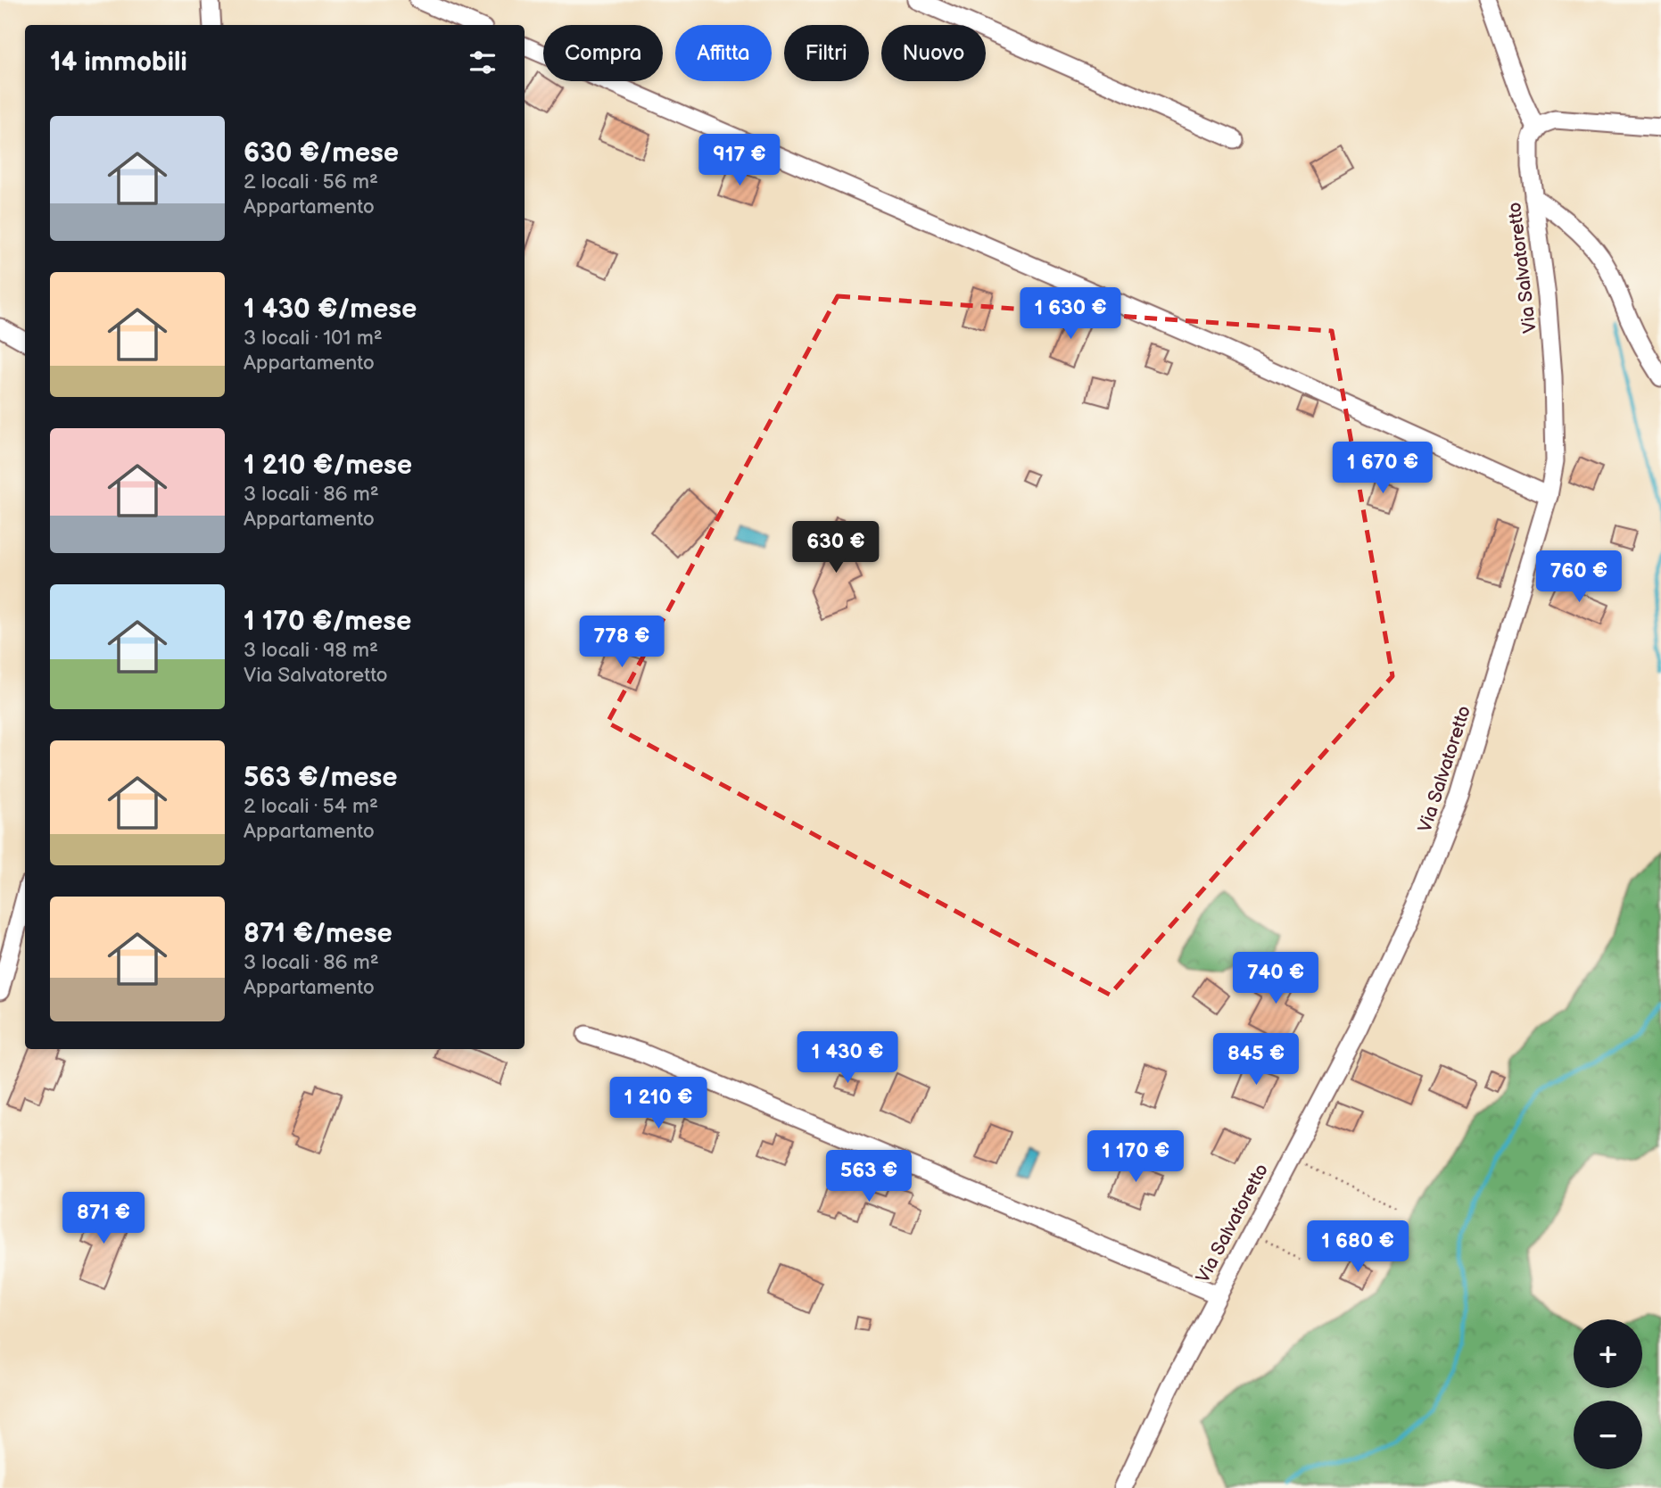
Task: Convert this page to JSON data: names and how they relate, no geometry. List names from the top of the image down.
{
  "streets": {
    "street": ["Via Salvatoretto"]
  },
  "page": {
    "chip": [
      "Compra",
      "Affitta",
      "Filtri",
      "Nuovo"
    ],
    "heading": "14 immobili",
    "list": [
      {
        "name": "630 €/mese",
        "note": "2 locali · 56 m² · Appartamento"
      },
      {
        "name": "1 430 €/mese",
        "note": "3 locali · 101 m² · Appartamento"
      },
      {
        "name": "1 210 €/mese",
        "note": "3 locali · 86 m² · Appartamento"
      },
      {
        "name": "1 170 €/mese",
        "note": "3 locali · 98 m² · Via Salvatoretto"
      },
      {
        "name": "563 €/mese",
        "note": "2 locali · 54 m² · Appartamento"
      },
      {
        "name": "871 €/mese",
        "note": "3 locali · 86 m² · Appartamento"
      }
    ],
    "price": [
      "917 €",
      "1 630 €",
      "1 670 €",
      "630 €",
      "760 €",
      "778 €",
      "740 €",
      "1 430 €",
      "845 €",
      "1 210 €",
      "1 170 €",
      "563 €",
      "871 €",
      "1 680 €"
    ],
    "map_buttons": ["+", "−"]
  }
}
